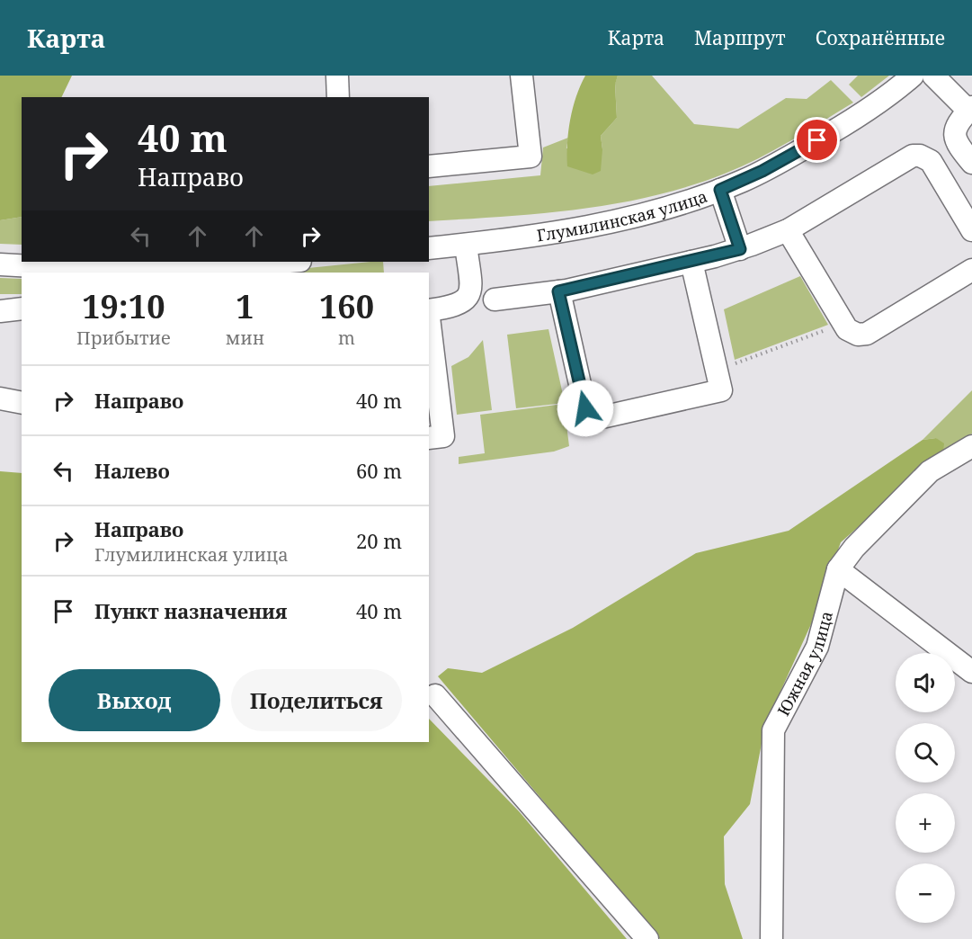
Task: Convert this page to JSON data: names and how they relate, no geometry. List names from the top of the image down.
{
  "streets": {
    "street": ["Глумилинская улица", "Южная улица"]
  },
  "page": {
    "header": "Карта",
    "nav": ["Карта", "Маршрут", "Сохранённые"],
    "turn": ["40 m", "Направо"],
    "eta": [
      "19:10",
      "Прибытие",
      "1",
      "мин",
      "160",
      "m"
    ],
    "list": [
      {
        "name": "Направо",
        "value": "40 m"
      },
      {
        "name": "Налево",
        "value": "60 m"
      },
      {
        "name": "Направо",
        "note": "Глумилинская улица",
        "value": "20 m"
      },
      {
        "name": "Пункт назначения",
        "value": "40 m"
      }
    ],
    "map_buttons": ["+", "−"],
    "buttons": ["Выход", "Поделиться"]
  }
}
